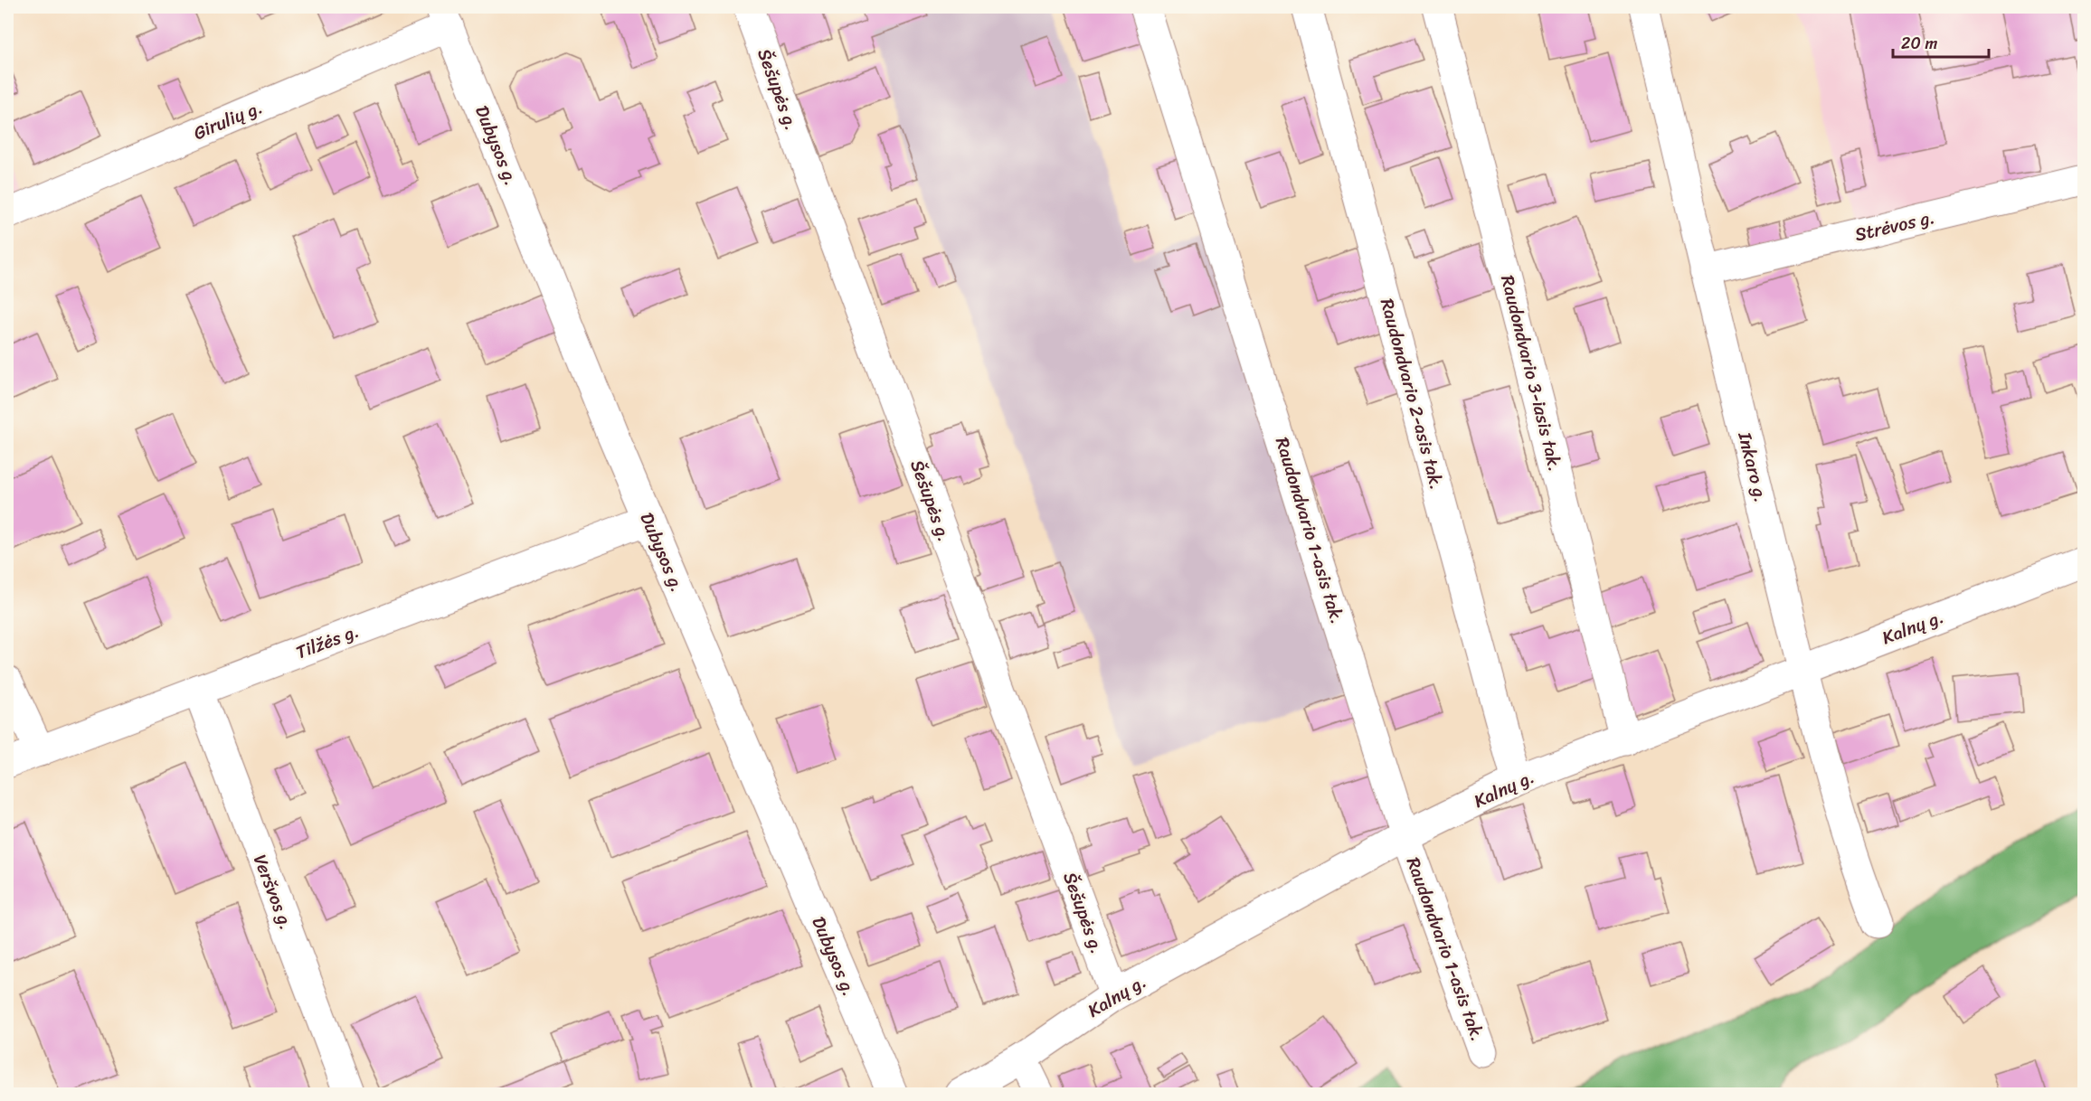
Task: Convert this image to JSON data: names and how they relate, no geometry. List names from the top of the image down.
{
  "streets": {
    "street": [
      "Šešupės g.",
      "Girulių g.",
      "Dubysos g.",
      "Strėvos g.",
      "Raudondvario 3-iasis tak.",
      "Raudondvario 2-asis tak.",
      "Inkaro g.",
      "Raudondvario 1-asis tak.",
      "Kalnų g.",
      "Tilžės g.",
      "Veršvos g."
    ]
  },
  "crossings": [
    ["Šešupės g.", "Kalnų g."],
    ["Girulių g.", "Dubysos g."],
    ["Dubysos g.", "Tilžės g."],
    ["Strėvos g.", "Inkaro g."],
    ["Raudondvario 3-iasis tak.", "Kalnų g."],
    ["Raudondvario 2-asis tak.", "Kalnų g."],
    ["Inkaro g.", "Kalnų g."],
    ["Raudondvario 1-asis tak.", "Kalnų g."],
    ["Tilžės g.", "Veršvos g."]
  ],
  "scale_bar": "20 m"
}
